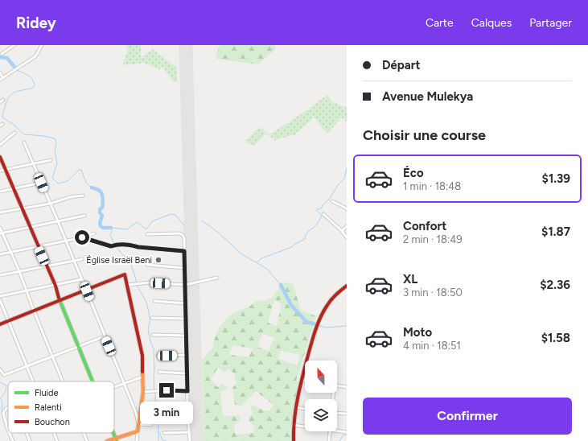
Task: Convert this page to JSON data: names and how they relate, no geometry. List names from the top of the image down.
{
  "places": ["Église Israël Beni"],
  "legend": ["Fluide", "Ralenti", "Bouchon"],
  "north": "top",
  "page": {
    "header": "Ridey",
    "nav": ["Carte", "Calques", "Partager"],
    "banner": ["Départ", "Avenue Mulekya"],
    "heading": "Choisir une course",
    "list": [
      {
        "name": "Éco",
        "note": "1 min · 18:48",
        "value": "$1.39"
      },
      {
        "name": "Confort",
        "note": "2 min · 18:49",
        "value": "$1.87"
      },
      {
        "name": "XL",
        "note": "3 min · 18:50",
        "value": "$2.36"
      },
      {
        "name": "Moto",
        "note": "4 min · 18:51",
        "value": "$1.58"
      }
    ],
    "buttons": "Confirmer",
    "bubble": "3 min"
  }
}
